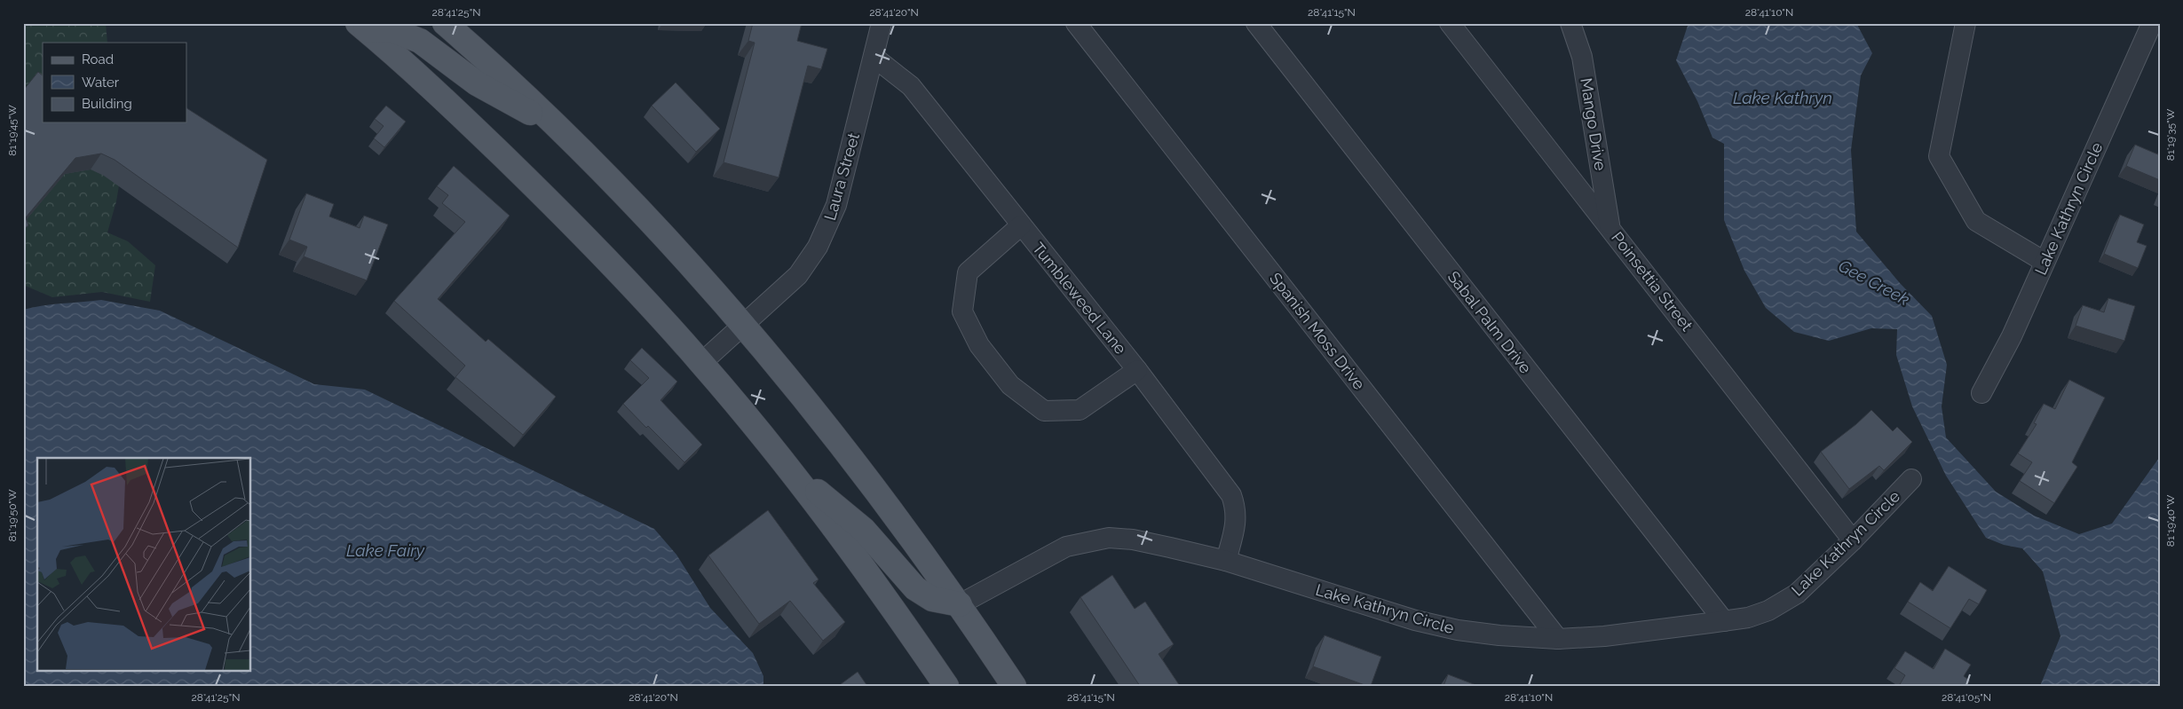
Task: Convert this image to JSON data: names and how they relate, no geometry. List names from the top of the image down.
{
  "streets": {
    "street": [
      "Mango Drive",
      "Laura Street",
      "Lake Kathryn Circle",
      "Poinsettia Street",
      "Tumbleweed Lane",
      "Sabal Palm Drive",
      "Spanish Moss Drive"
    ]
  },
  "crossings": [
    ["Mango Drive", "Poinsettia Street"],
    ["Laura Street", "Tumbleweed Lane"],
    ["Lake Kathryn Circle", "Poinsettia Street"],
    ["Lake Kathryn Circle", "Tumbleweed Lane"],
    ["Lake Kathryn Circle", "Sabal Palm Drive"],
    ["Lake Kathryn Circle", "Spanish Moss Drive"]
  ],
  "water": ["Lake Kathryn", "Gee Creek", "Lake Fairy"],
  "legend": ["Road", "Water", "Building"],
  "coordinates": [
    "28°41'25\"N",
    "28°41'20\"N",
    "28°41'15\"N",
    "28°41'10\"N",
    "81°19'45\"W",
    "81°19'35\"W",
    "81°19'50\"W",
    "81°19'40\"W",
    "28°41'05\"N"
  ]
}
